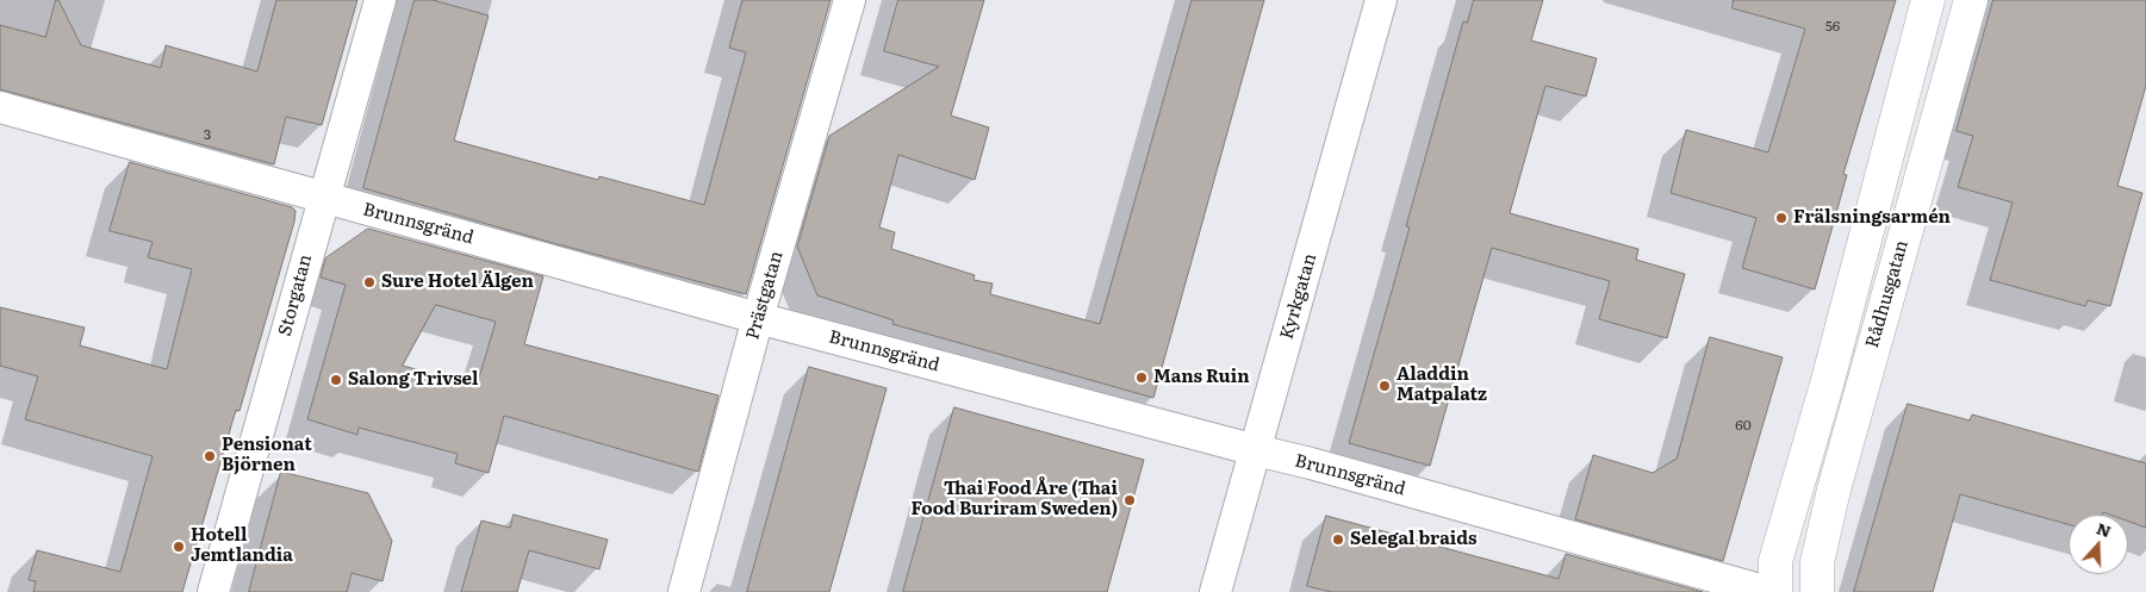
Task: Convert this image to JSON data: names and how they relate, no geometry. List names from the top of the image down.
{
  "streets": {
    "main road": ["Rådhusgatan"],
    "street": [
      "Brunnsgränd",
      "Storgatan",
      "Prästgatan",
      "Kyrkgatan"
    ]
  },
  "crossings": [
    ["Brunnsgränd", "Storgatan"],
    ["Brunnsgränd", "Prästgatan"],
    ["Brunnsgränd", "Kyrkgatan"]
  ],
  "places": [
    "Frälsningsarmén",
    "Sure Hotel Älgen",
    "Mans Ruin",
    "Salong Trivsel",
    "Aladdin Matpalatz",
    "Pensionat Björnen",
    "Thai Food Åre (Thai Food Buriram Sweden)",
    "Selegal braids",
    "Hotell Jemtlandia"
  ],
  "house_numbers": ["56", "3", "60"],
  "north": "top"
}
